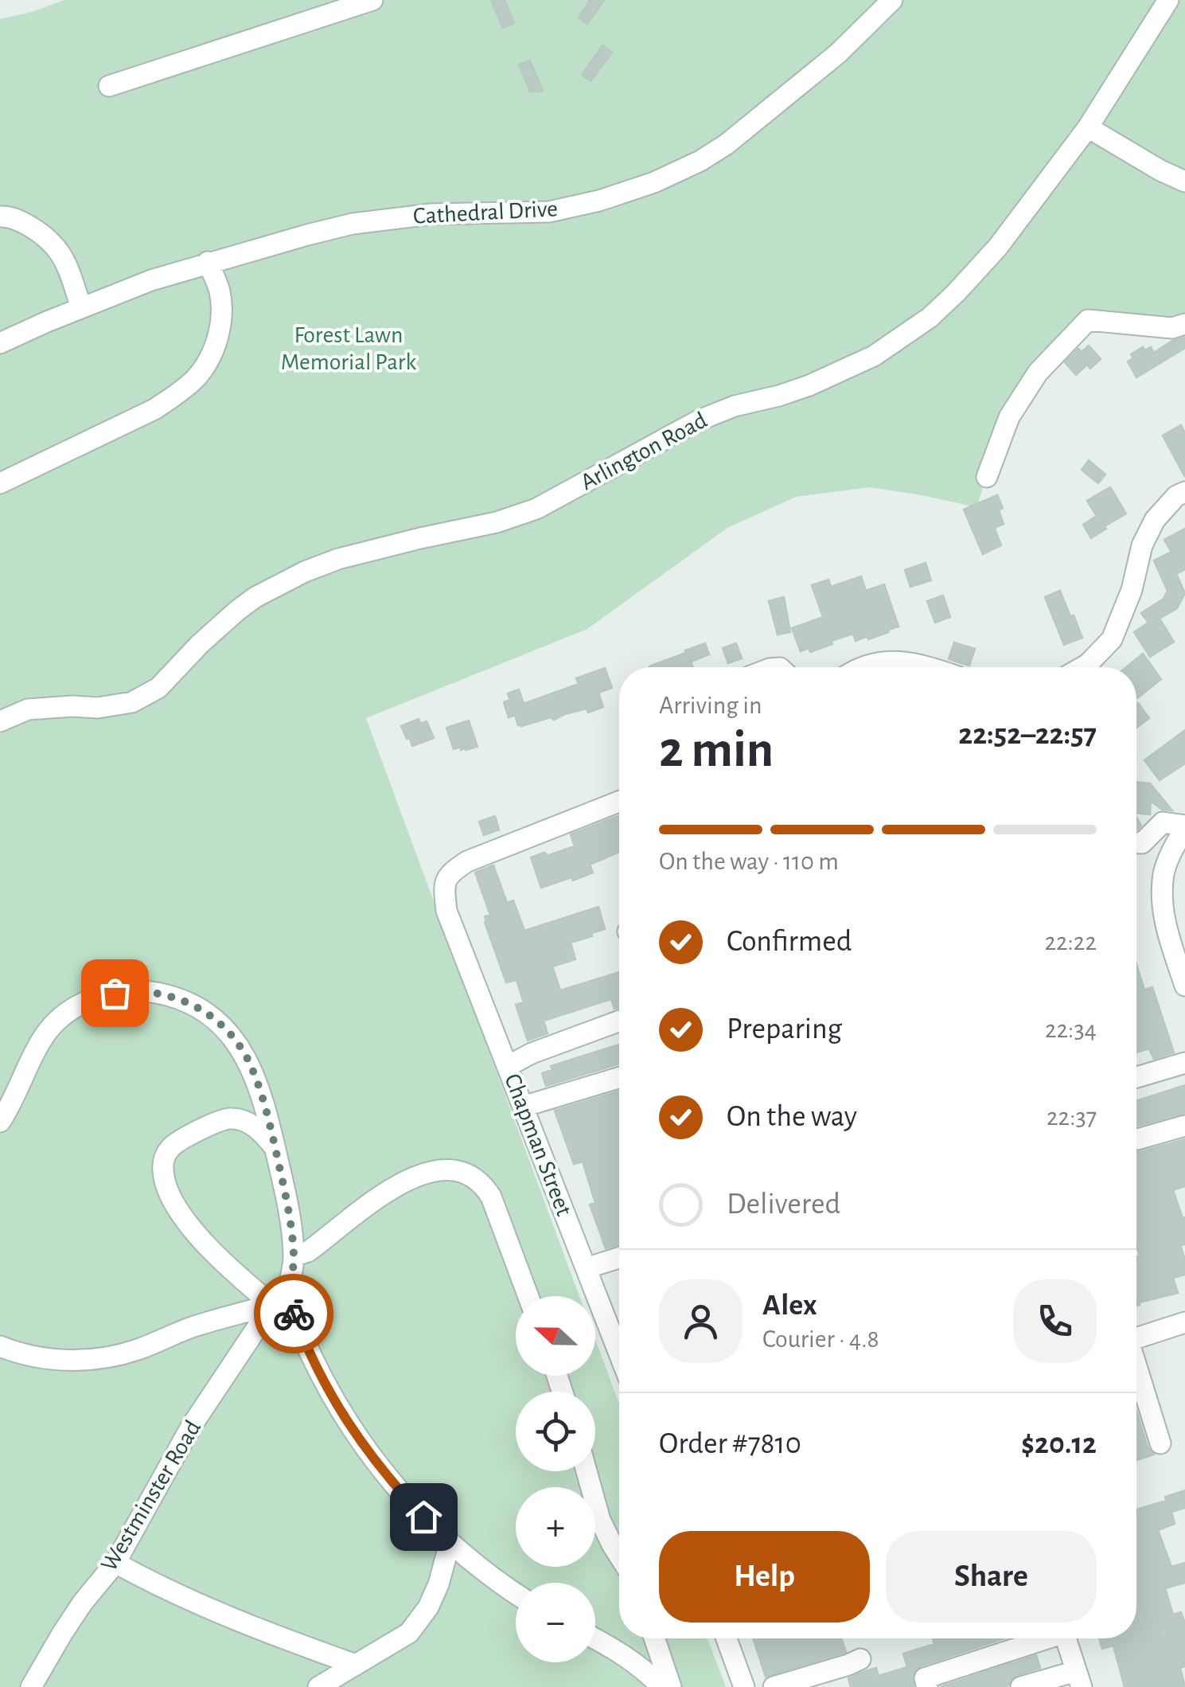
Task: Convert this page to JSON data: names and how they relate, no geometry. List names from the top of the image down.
{
  "streets": {
    "street": [
      "Cathedral Drive",
      "Arlington Road",
      "Chapman Street",
      "Westminster Road"
    ]
  },
  "parks": ["Forest Lawn Memorial Park"],
  "north": "left",
  "page": {
    "heading": ["2 min", "Arriving in", "22:52–22:57"],
    "panel": [
      "Alex",
      "Courier · 4.8",
      "Order #7810",
      "$20.12"
    ],
    "bar": "On the way · 110 m",
    "list": [
      ["Confirmed", "22:22"],
      ["Preparing", "22:34"],
      ["On the way", "22:37"],
      "Delivered"
    ],
    "map_buttons": ["+", "−"],
    "buttons": ["Help", "Share"]
  }
}
